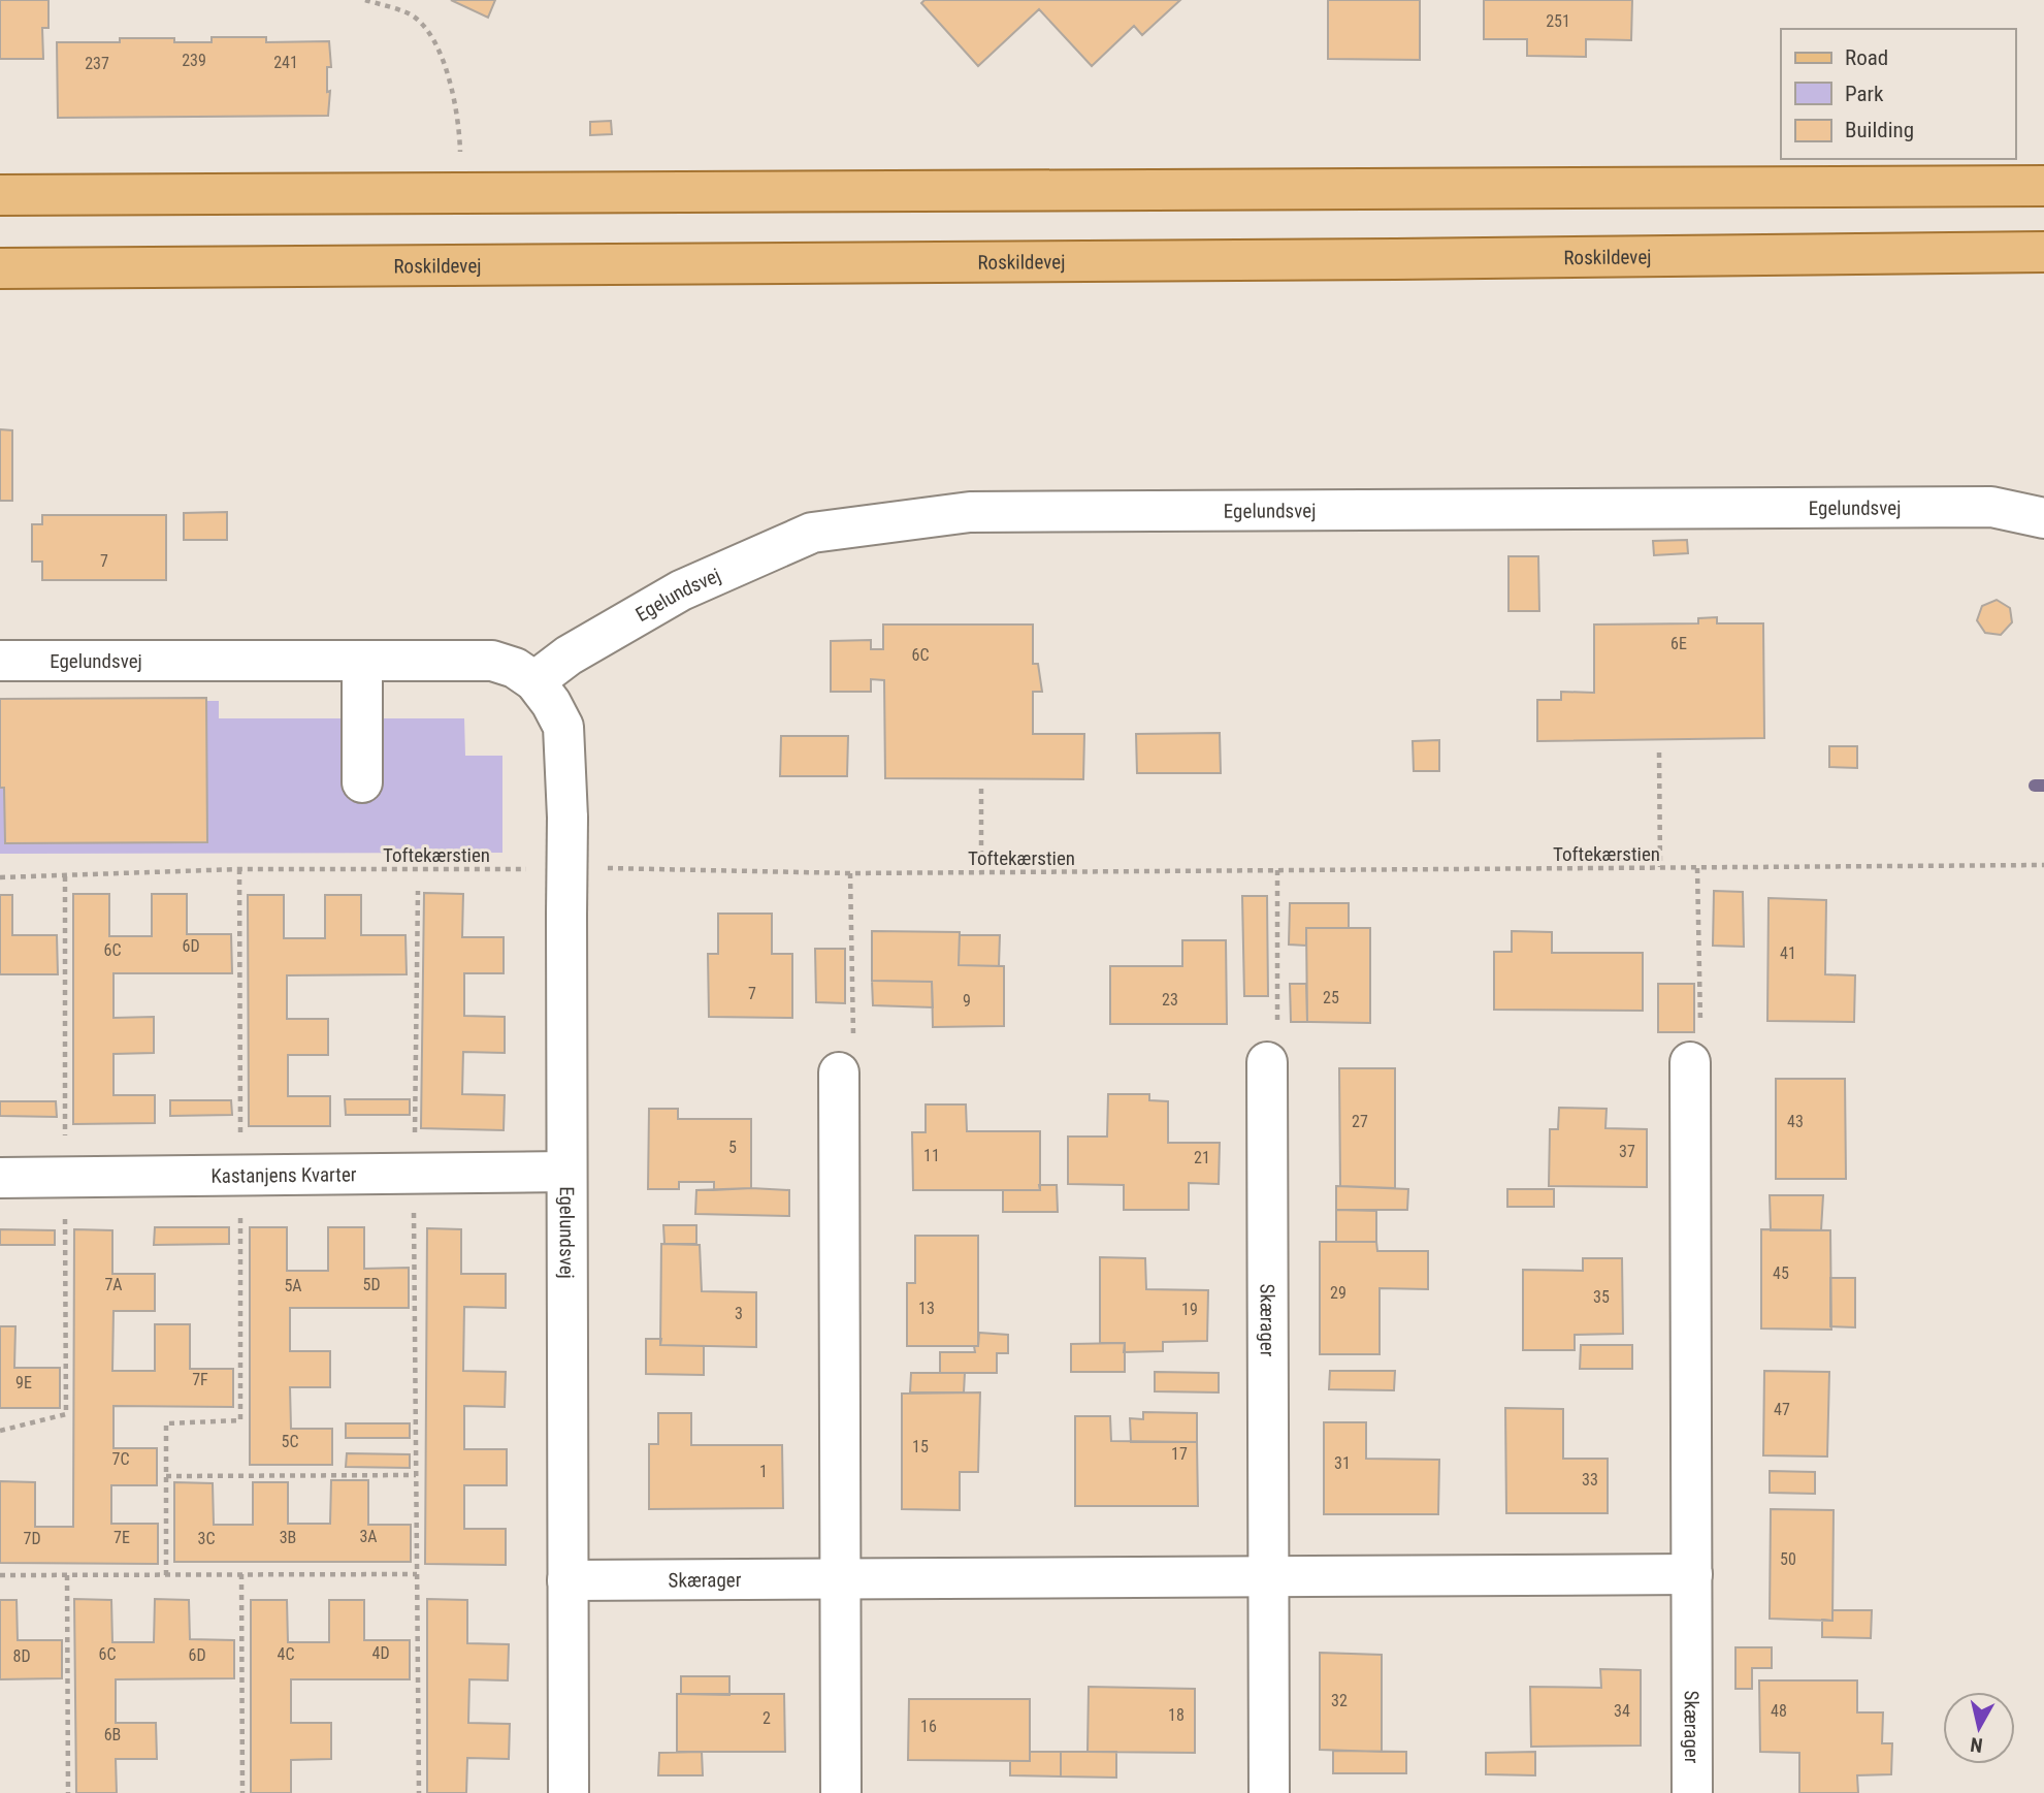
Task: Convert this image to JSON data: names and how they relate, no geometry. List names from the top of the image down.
{
  "streets": {
    "main road": ["Roskildevej"],
    "street": ["Egelundsvej", "Kastanjens Kvarter", "Skærager"],
    "path": ["Toftekærstien"]
  },
  "crossings": [
    ["Egelundsvej", "Kastanjens Kvarter"],
    ["Egelundsvej", "Skærager"]
  ],
  "house_numbers": [
    "251",
    "239",
    "241",
    "237",
    "7",
    "6E",
    "6C",
    "6D",
    "6C",
    "41",
    "7",
    "25",
    "23",
    "9",
    "27",
    "43",
    "5",
    "37",
    "11",
    "21",
    "45",
    "7A",
    "5D",
    "5A",
    "29",
    "35",
    "13",
    "19",
    "3",
    "7F",
    "9E",
    "47",
    "5C",
    "15",
    "17",
    "7C",
    "31",
    "1",
    "33",
    "3A",
    "7E",
    "3B",
    "7D",
    "3C",
    "50",
    "4D",
    "6C",
    "4C",
    "6D",
    "8D",
    "32",
    "34",
    "48",
    "18",
    "2",
    "16",
    "6B"
  ],
  "legend": ["Road", "Park", "Building"],
  "north": "bottom"
}
